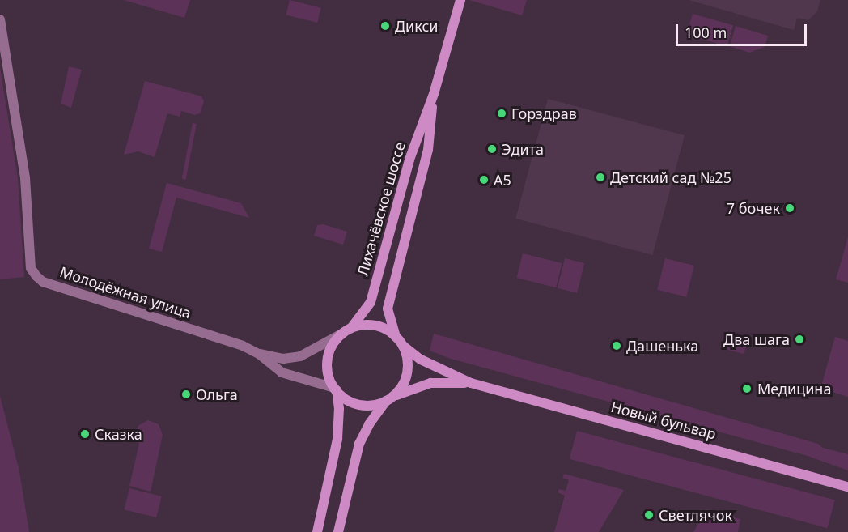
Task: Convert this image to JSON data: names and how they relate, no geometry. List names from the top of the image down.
{
  "streets": {
    "main road": ["Лихачёвское шоссе", "Новый бульвар"],
    "street": ["Молодёжная улица"]
  },
  "crossings": [
    ["Лихачёвское шоссе", "Молодёжная улица"],
    ["Лихачёвское шоссе", "Новый бульвар"],
    ["Молодёжная улица", "Новый бульвар"]
  ],
  "places": [
    "Дикси",
    "Горздрав",
    "Эдита",
    "Детский сад №25",
    "А5",
    "7 бочек",
    "Два шага",
    "Дашенька",
    "Медицина",
    "Ольга",
    "Сказка",
    "Светлячок"
  ],
  "scale_bar": "100 m"
}
